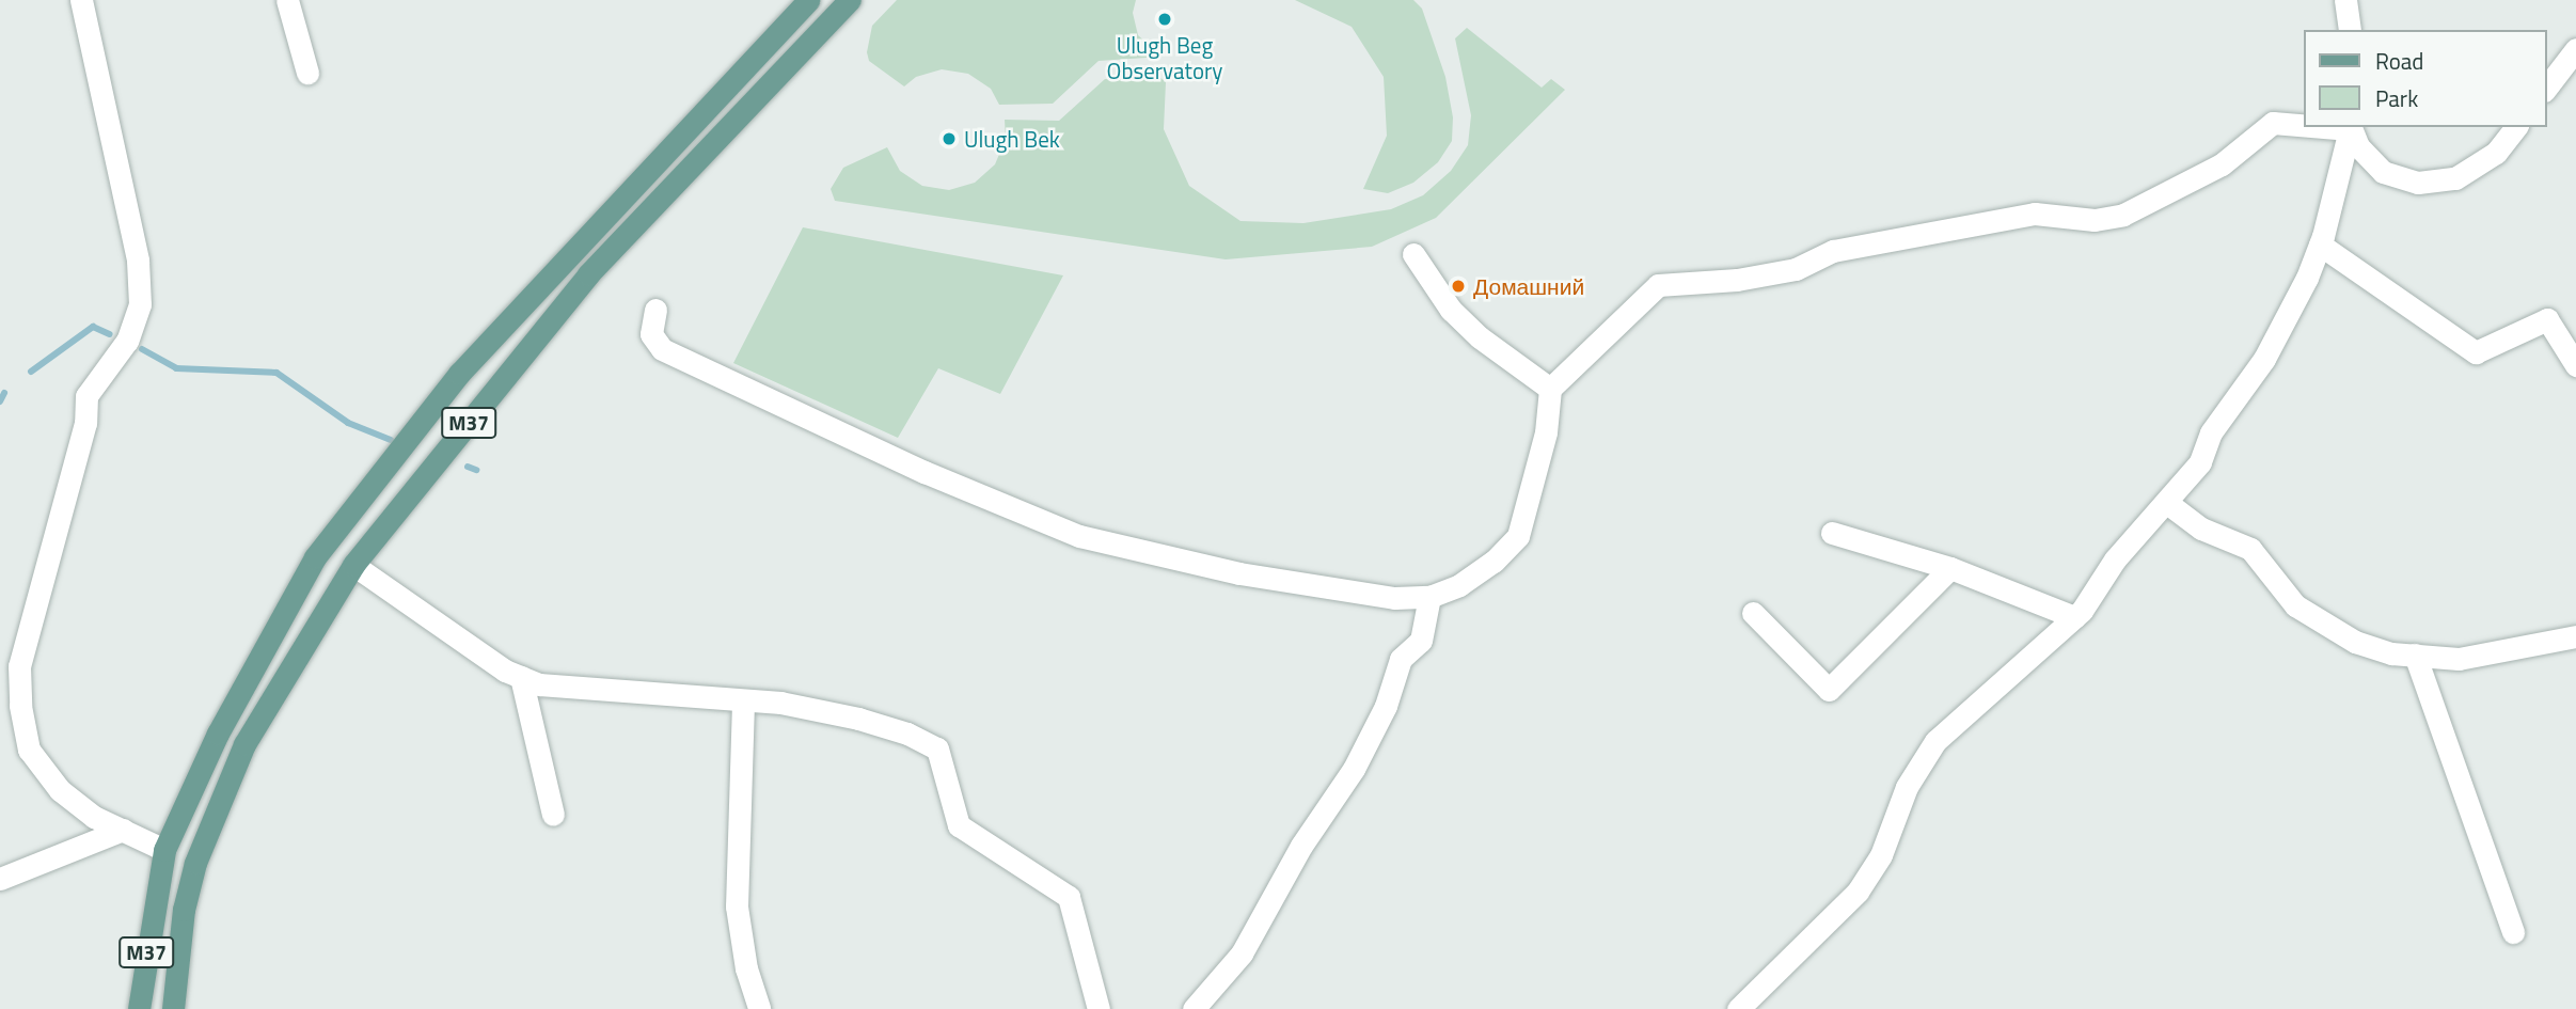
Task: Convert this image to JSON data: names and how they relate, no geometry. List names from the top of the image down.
{
  "streets": {
    "main road": ["M37"]
  },
  "places": ["Ulugh Beg Observatory", "Ulugh Bek", "Домашний"],
  "legend": ["Road", "Park"]
}
